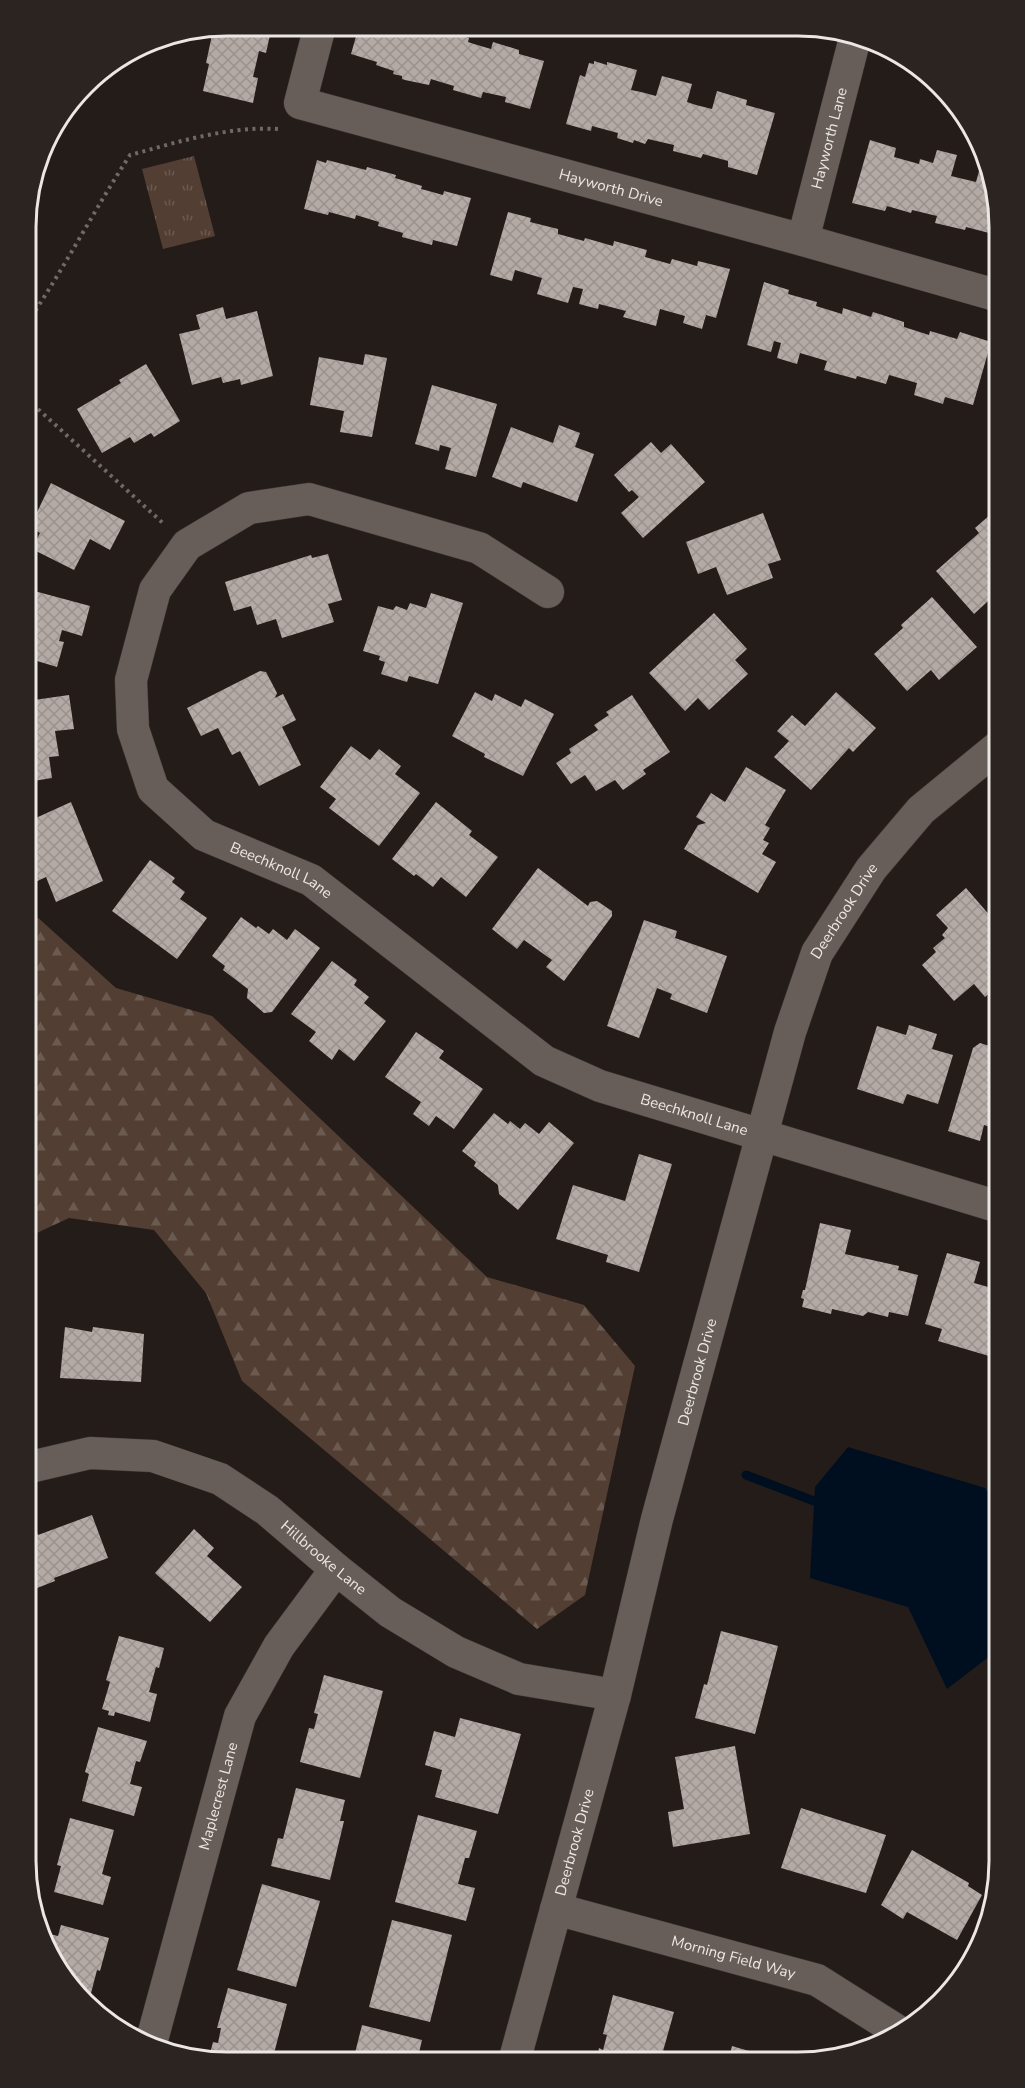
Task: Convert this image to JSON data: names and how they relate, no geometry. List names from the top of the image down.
{
  "streets": {
    "street": [
      "Hayworth Lane",
      "Hayworth Drive",
      "Beechknoll Lane",
      "Deerbrook Drive",
      "Hillbrooke Lane",
      "Maplecrest Lane",
      "Morning Field Way"
    ]
  },
  "crossings": [
    ["Hayworth Lane", "Hayworth Drive"],
    ["Beechknoll Lane", "Deerbrook Drive"],
    ["Deerbrook Drive", "Hillbrooke Lane"],
    ["Deerbrook Drive", "Morning Field Way"],
    ["Hillbrooke Lane", "Maplecrest Lane"]
  ]
}
